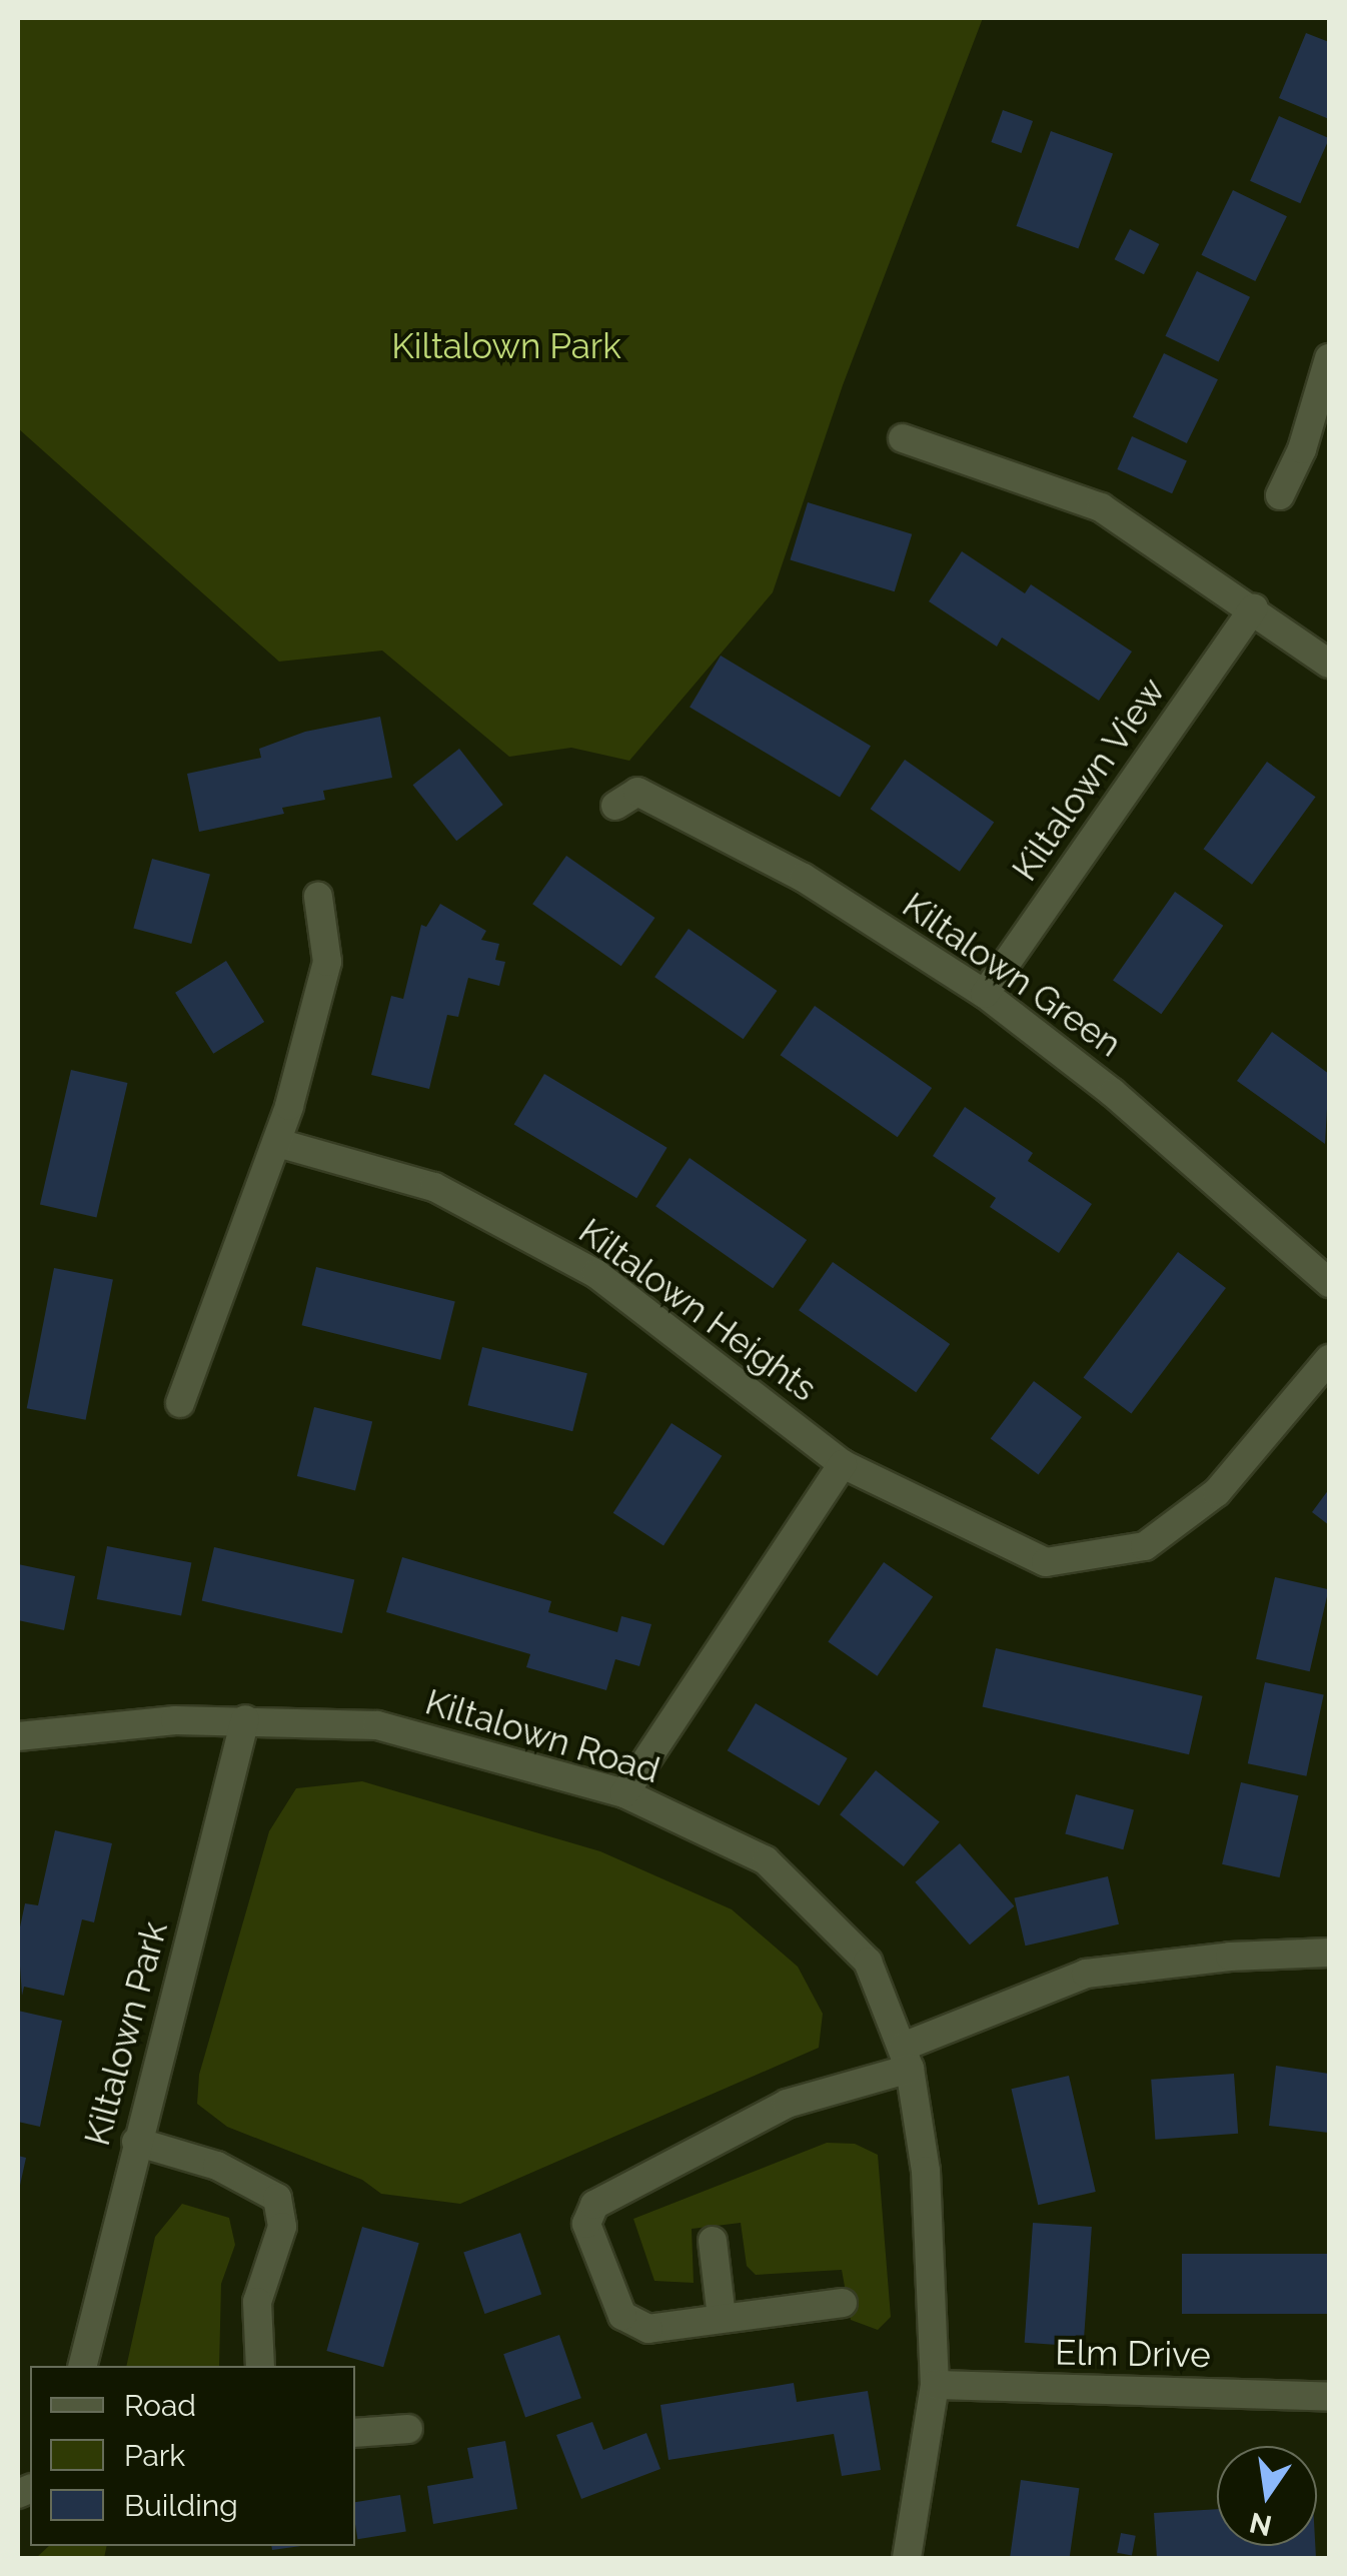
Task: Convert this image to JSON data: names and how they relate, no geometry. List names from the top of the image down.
{
  "streets": {
    "street": [
      "Kiltalown View",
      "Kiltalown Green",
      "Kiltalown Heights",
      "Kiltalown Road",
      "Kiltalown Park",
      "Elm Drive"
    ]
  },
  "crossings": [
    ["Kiltalown View", "Kiltalown Green"],
    ["Kiltalown Road", "Kiltalown Park"],
    ["Kiltalown Road", "Elm Drive"]
  ],
  "parks": ["Kiltalown Park"],
  "legend": ["Road", "Park", "Building"],
  "north": "bottom"
}
